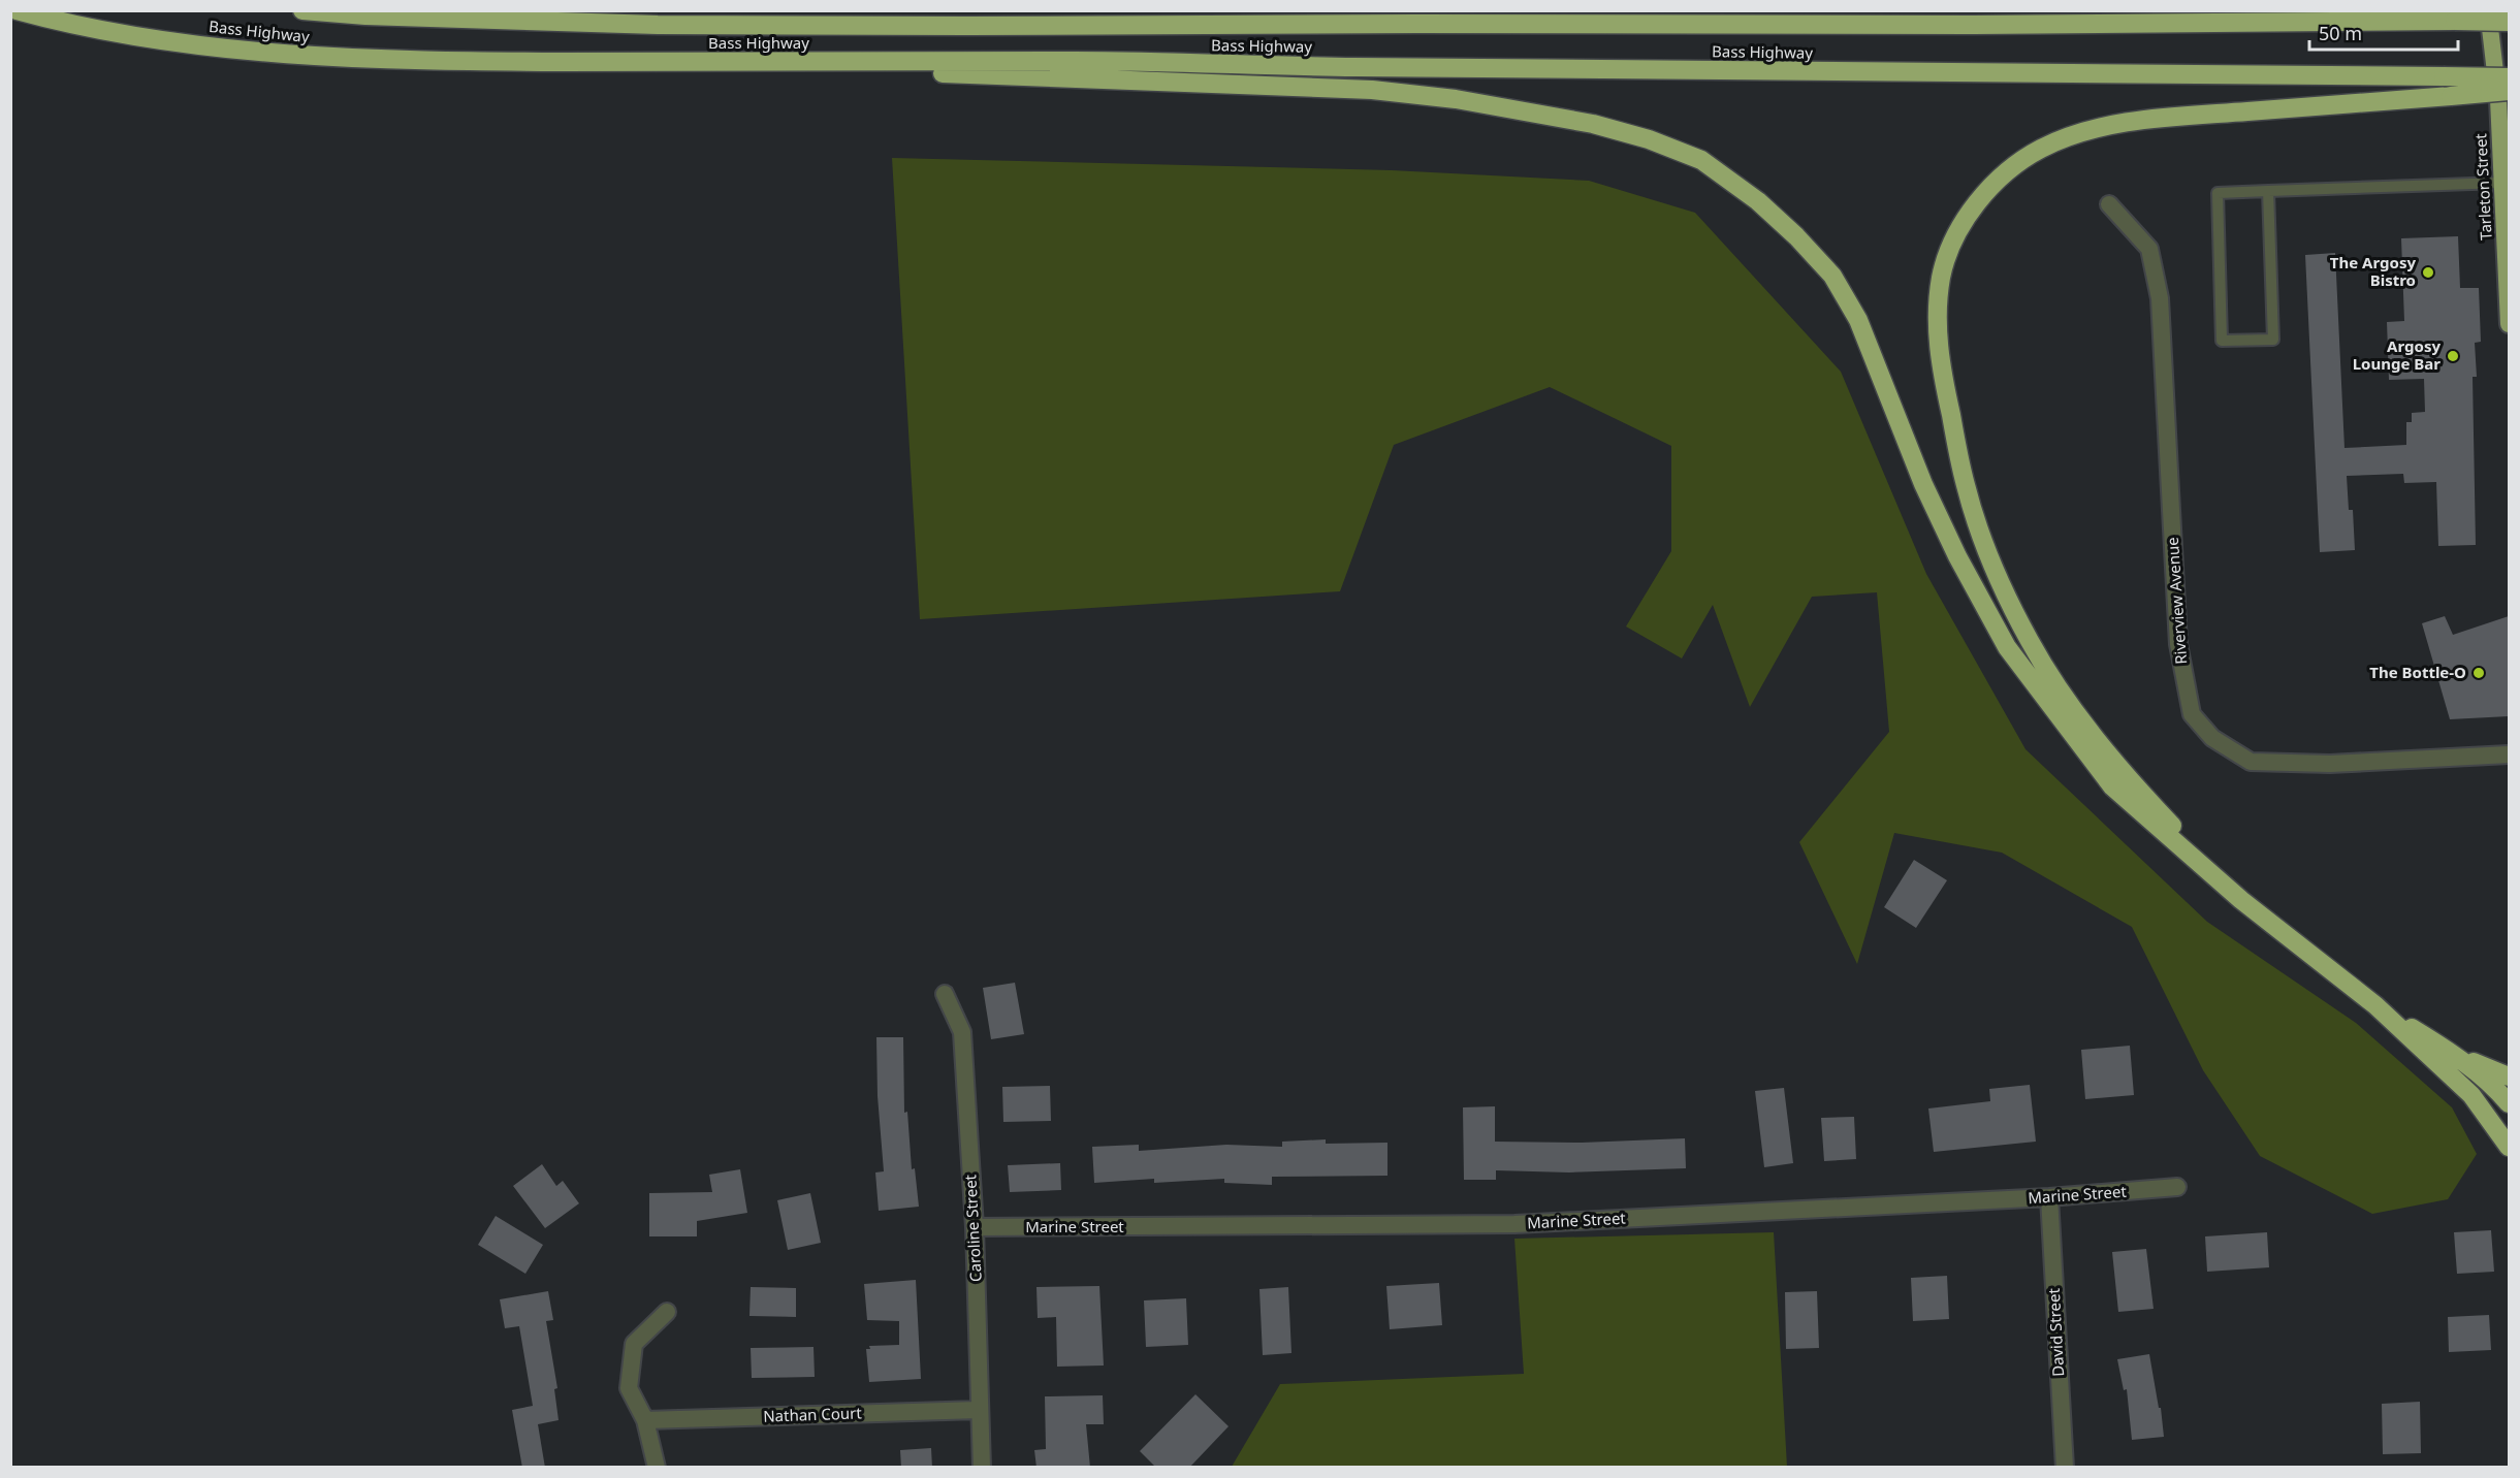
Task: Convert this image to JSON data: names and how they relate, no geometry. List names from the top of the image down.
{
  "streets": {
    "highway": ["Bass Highway", "Tarleton Street"],
    "street": [
      "Riverview Avenue",
      "Marine Street",
      "Caroline Street",
      "David Street",
      "Nathan Court"
    ]
  },
  "crossings": [
    ["Marine Street", "Caroline Street"],
    ["Marine Street", "David Street"],
    ["Caroline Street", "Nathan Court"]
  ],
  "places": ["The Argosy Bistro", "Argosy Lounge Bar", "The Bottle-O"],
  "scale_bar": "50 m"
}
